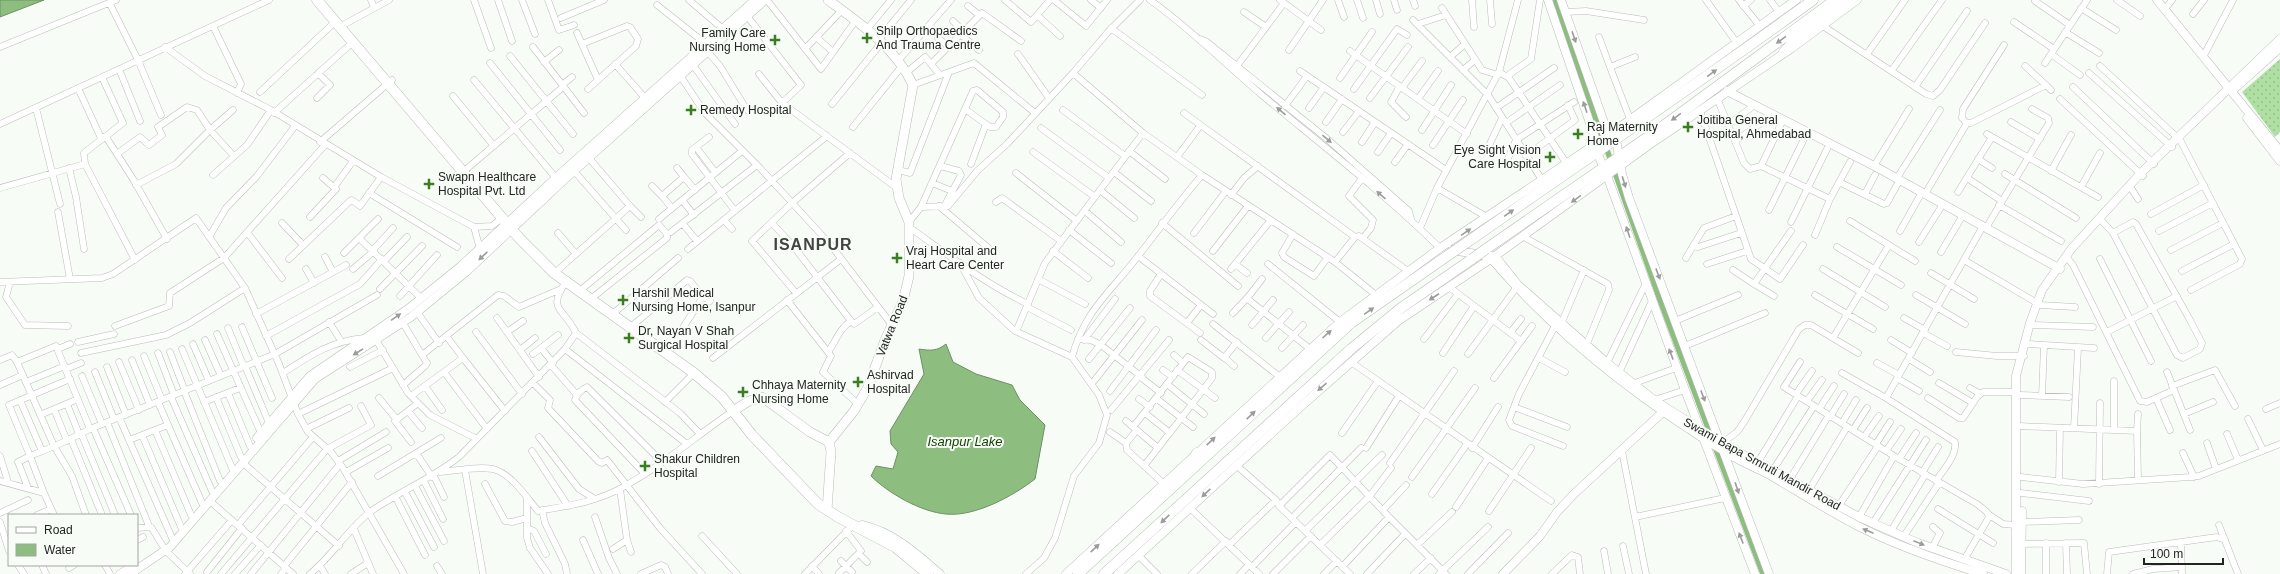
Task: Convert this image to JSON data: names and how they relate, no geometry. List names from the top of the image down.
{
  "streets": {
    "main road": ["Vatwa Road"],
    "street": ["Swami Bapa Smruti Mandir Road"]
  },
  "districts": ["ISANPUR"],
  "water": ["Isanpur Lake"],
  "places": {
    "health": [
      "Shilp Orthopaedics And Trauma Centre",
      "Family Care Nursing Home",
      "Remedy Hospital",
      "Joitiba General Hospital, Ahmedabad",
      "Raj Maternity Home",
      "Eye Sight Vision Care Hospital",
      "Swapn Healthcare Hospital Pvt. Ltd",
      "Vraj Hospital and Heart Care Center",
      "Harshil Medical Nursing Home, Isanpur",
      "Dr, Nayan V Shah Surgical Hospital",
      "Ashirvad Hospital",
      "Chhaya Maternity Nursing Home",
      "Shakur Children Hospital"
    ]
  },
  "legend": ["Road", "Water"],
  "scale_bar": "100 m"
}
